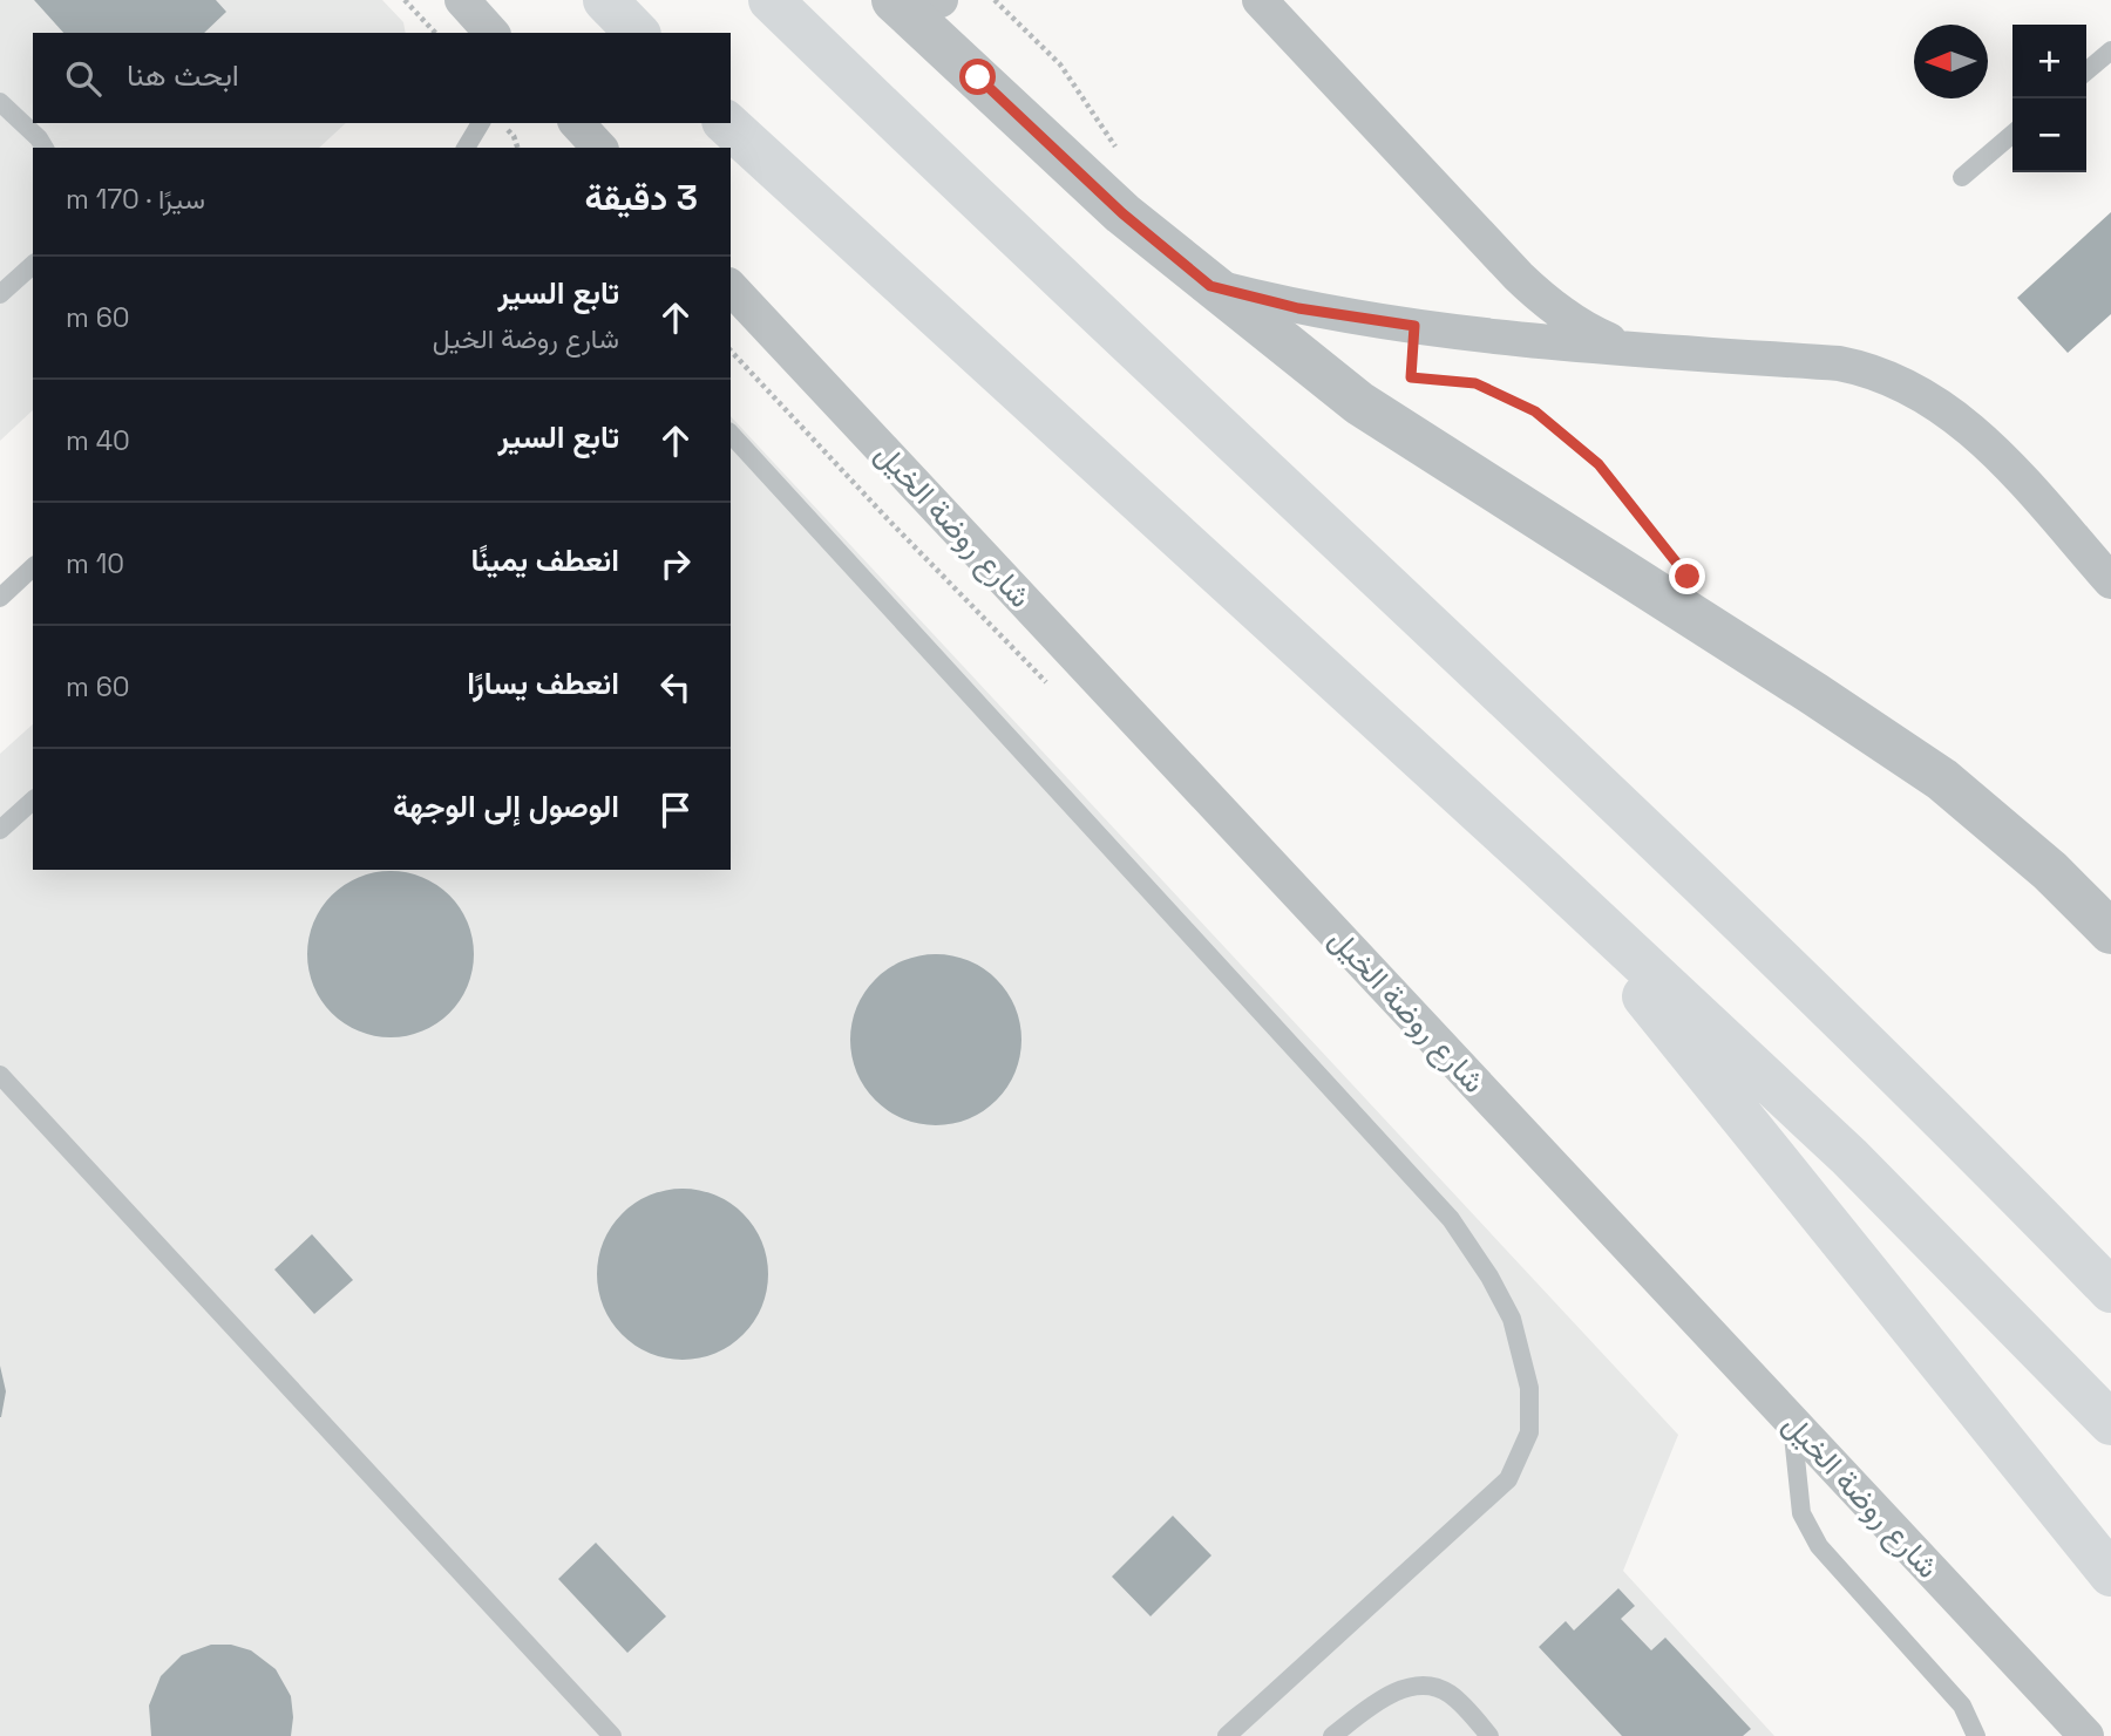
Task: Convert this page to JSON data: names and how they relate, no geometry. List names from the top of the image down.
{
  "streets": {
    "street": ["شارع روضة الخيل"]
  },
  "north": "left",
  "page": {
    "map_buttons": ["+", "−"],
    "search": "ابحث هنا",
    "heading": ["3 دقيقة", "سيرًا · 170 m"],
    "list": [
      ["تابع السير", "شارع روضة الخيل", "60 m"],
      ["تابع السير", "40 m"],
      ["انعطف يمينًا", "10 m"],
      ["انعطف يسارًا", "60 m"],
      "الوصول إلى الوجهة"
    ]
  }
}
